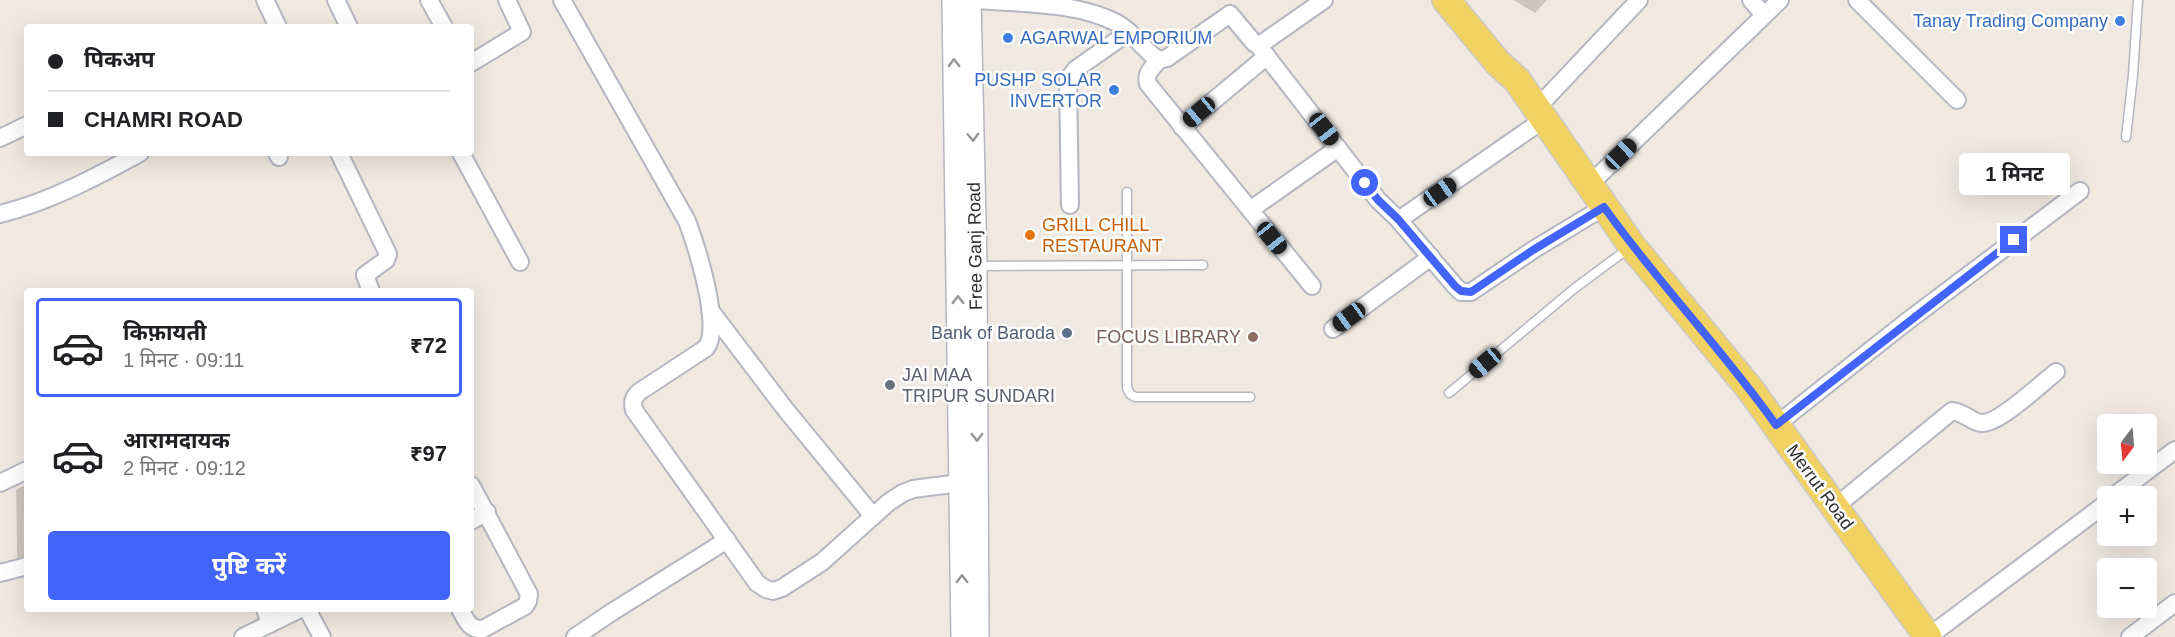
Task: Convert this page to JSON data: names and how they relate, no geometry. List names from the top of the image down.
{
  "streets": {
    "main road": ["Merrut Road"],
    "street": ["Free Ganj Road"]
  },
  "places": [
    "Tanay Trading Company",
    "AGARWAL EMPORIUM",
    "PUSHP SOLAR INVERTOR",
    "GRILL CHILL RESTAURANT",
    "Bank of Baroda",
    "FOCUS LIBRARY",
    "JAI MAA TRIPUR SUNDARI"
  ],
  "north": "bottom",
  "page": {
    "banner": ["पिकअप", "CHAMRI ROAD"],
    "bubble": "1 मिनट",
    "list": [
      {
        "name": "किफ़ायती",
        "note": "1 मिनट · 09:11",
        "value": "₹72"
      },
      {
        "name": "आरामदायक",
        "note": "2 मिनट · 09:12",
        "value": "₹97"
      }
    ],
    "map_buttons": ["+", "−"],
    "buttons": "पुष्टि करें"
  }
}
